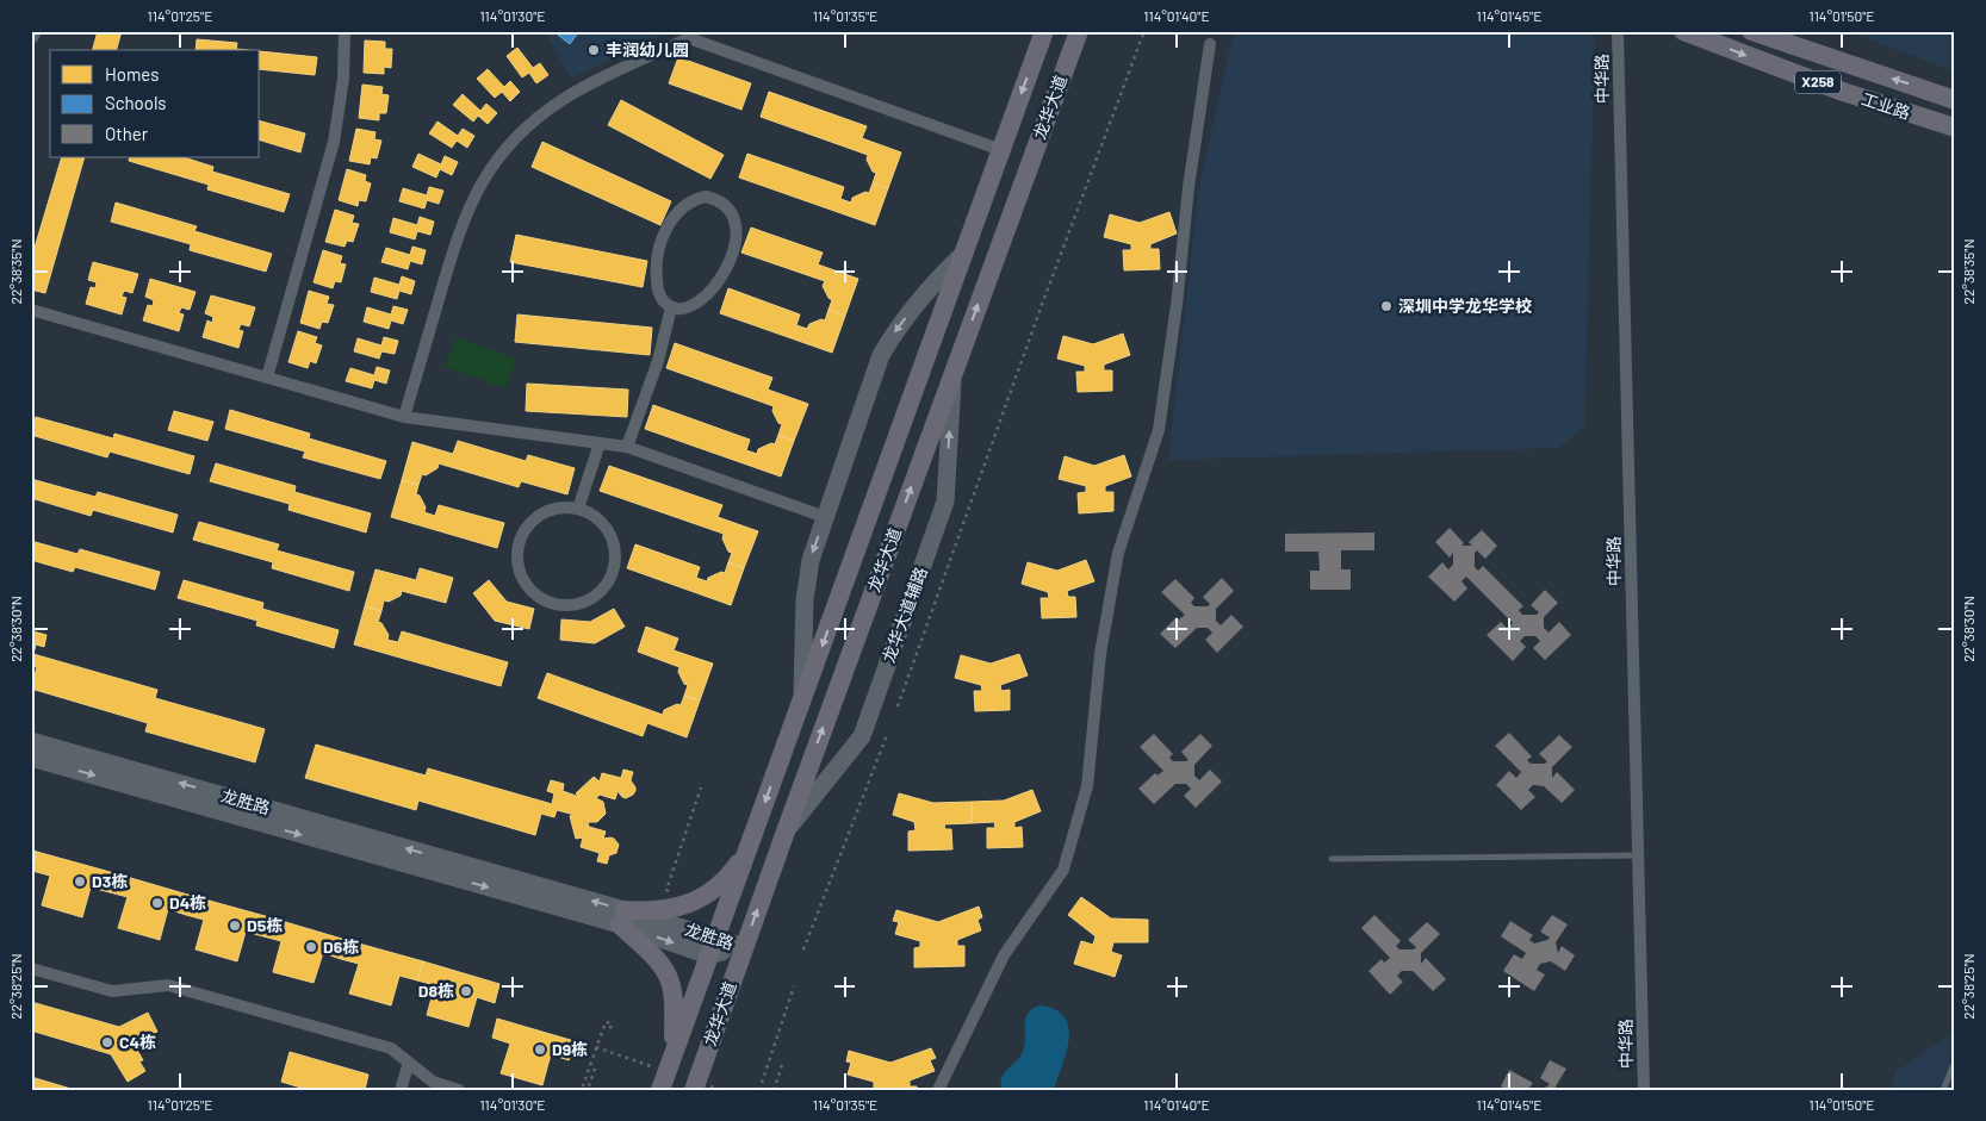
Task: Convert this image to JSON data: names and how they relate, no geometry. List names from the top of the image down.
{
  "streets": {
    "main road": [
      "X258",
      "工业路",
      "龙华大道",
      "龙华大道辅路",
      "龙胜路"
    ],
    "street": ["中华路"]
  },
  "crossings": [
    ["龙华大道", "龙华大道辅路"],
    ["龙华大道", "龙胜路"]
  ],
  "places": [
    "丰润幼儿园",
    "深圳中学龙华学校",
    "D3栋",
    "D4栋",
    "D5栋",
    "D6栋",
    "D8栋",
    "C4栋",
    "D9栋"
  ],
  "legend": ["Homes", "Schools", "Other"],
  "coordinates": [
    "114°01'25\"E",
    "114°01'30\"E",
    "114°01'35\"E",
    "114°01'40\"E",
    "114°01'45\"E",
    "114°01'50\"E",
    "22°38'35\"N",
    "22°38'30\"N",
    "22°38'25\"N"
  ]
}
